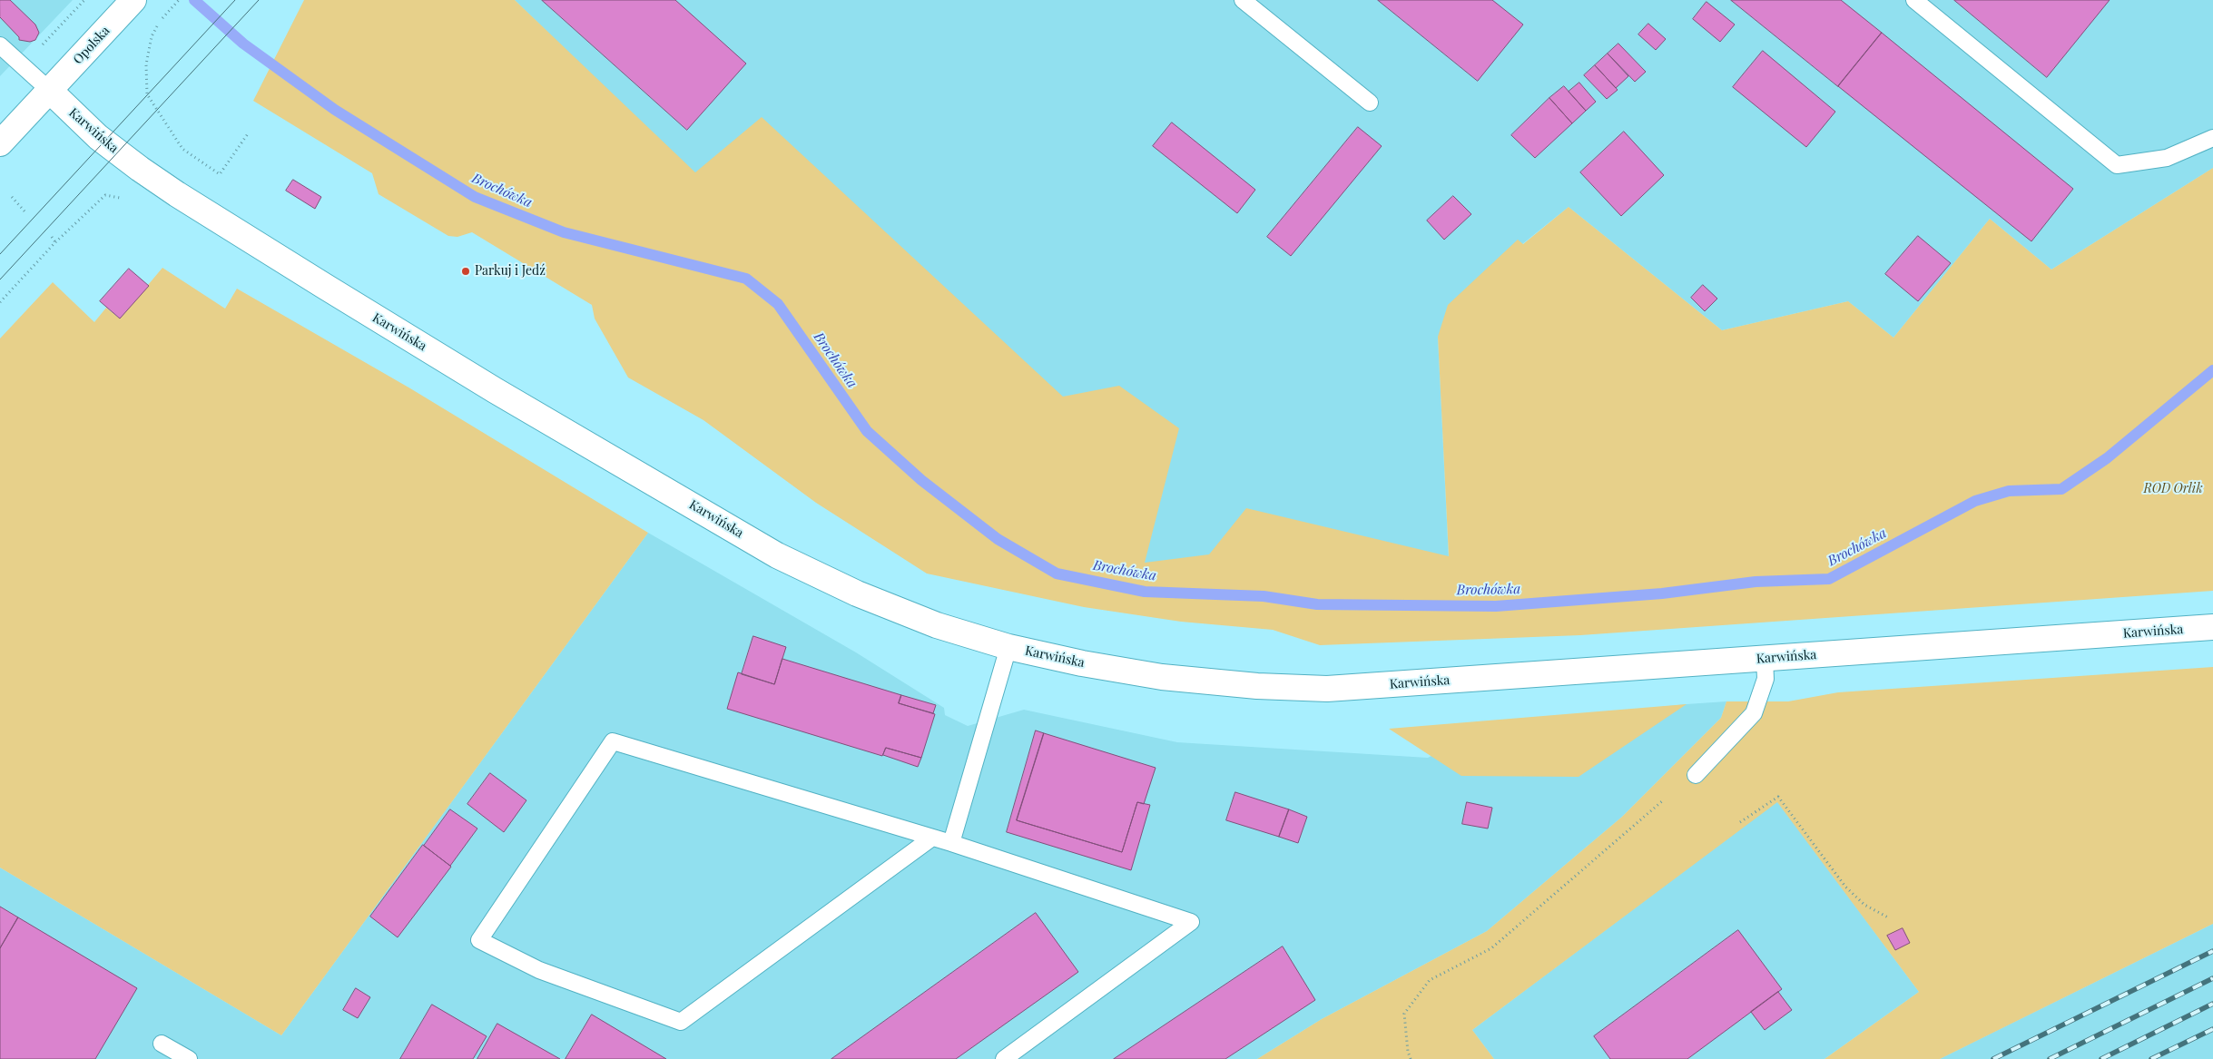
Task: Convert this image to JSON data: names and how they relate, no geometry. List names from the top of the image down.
{
  "streets": {
    "street": ["Opolska", "Karwińska"]
  },
  "crossings": [
    ["Opolska", "Karwińska"]
  ],
  "water": ["Brochówka"],
  "parks": ["ROD Orlik"],
  "places": ["Parkuj i Jedź"]
}
